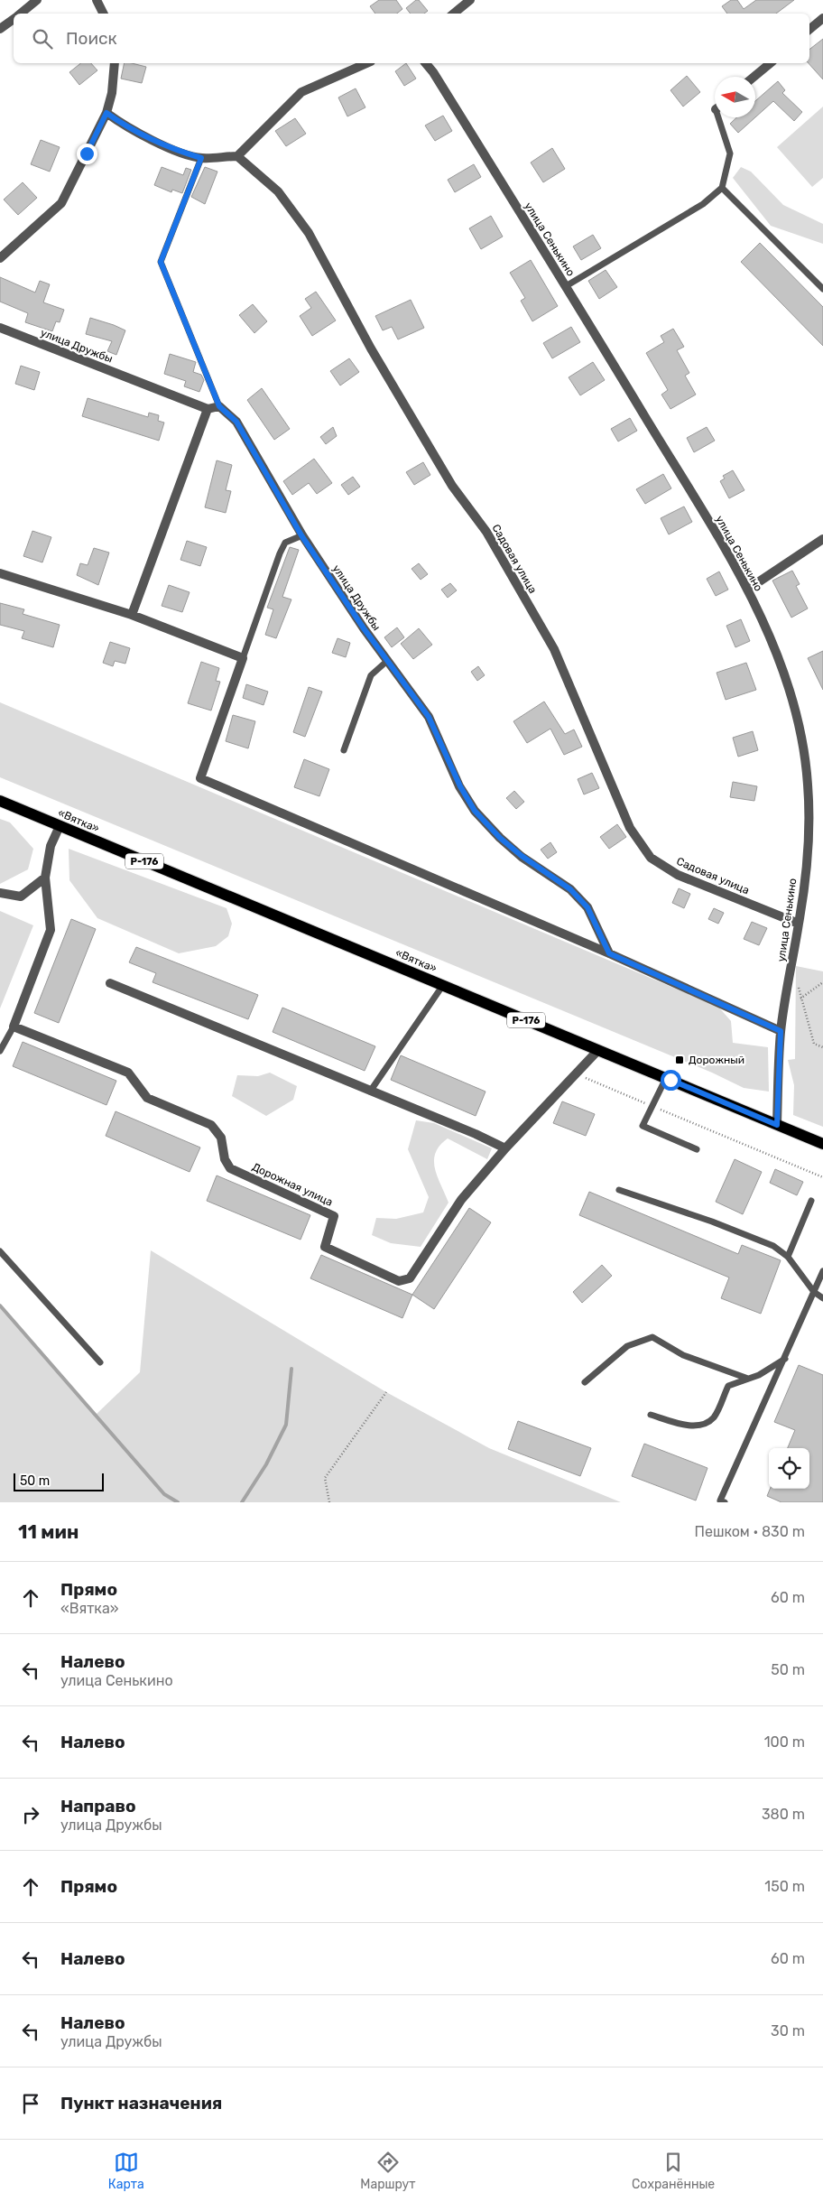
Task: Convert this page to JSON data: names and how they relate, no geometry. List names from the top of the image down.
{
  "streets": {
    "main road": ["«Вятка»", "Р-176"],
    "street": [
      "улица Сенькино",
      "улица Дружбы",
      "Садовая улица",
      "Дорожная улица"
    ]
  },
  "crossings": [
    ["улица Сенькино", "Садовая улица"],
    ["улица Сенькино", "«Вятка»"],
    ["«Вятка»", "Дорожная улица"]
  ],
  "places": {
    "transit": ["Дорожный"]
  },
  "scale_bar": "50 m",
  "north": "left",
  "page": {
    "search": "Поиск",
    "scale": "50 m",
    "heading": ["11 мин", "Пешком · 830 m"],
    "list": [
      ["Прямо", "«Вятка»", "60 m"],
      ["Налево", "улица Сенькино", "50 m"],
      ["Налево", "100 m"],
      ["Направо", "улица Дружбы", "380 m"],
      ["Прямо", "150 m"],
      ["Налево", "60 m"],
      ["Налево", "улица Дружбы", "30 m"],
      "Пункт назначения"
    ],
    "nav": ["Карта", "Маршрут", "Сохранённые"]
  }
}
